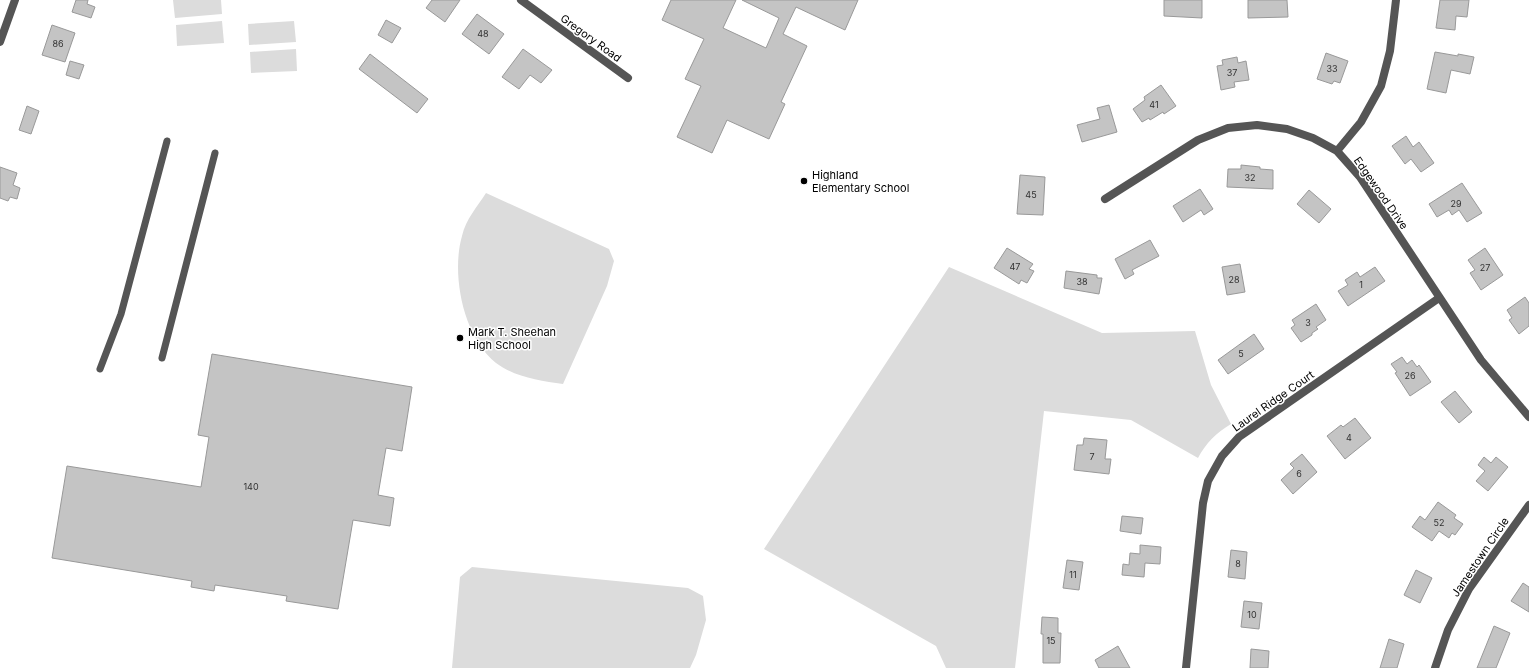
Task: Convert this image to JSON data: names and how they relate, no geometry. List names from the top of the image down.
{
  "streets": {
    "street": [
      "Gregory Road",
      "Edgewood Drive",
      "Laurel Ridge Court",
      "Jamestown Circle"
    ]
  },
  "crossings": [
    ["Edgewood Drive", "Laurel Ridge Court"]
  ],
  "places": ["Highland Elementary School", "Mark T. Sheehan High School"],
  "house_numbers": [
    "48",
    "86",
    "33",
    "37",
    "41",
    "32",
    "45",
    "29",
    "47",
    "27",
    "28",
    "38",
    "1",
    "3",
    "5",
    "26",
    "4",
    "7",
    "6",
    "140",
    "52",
    "8",
    "11",
    "10",
    "15"
  ]
}
